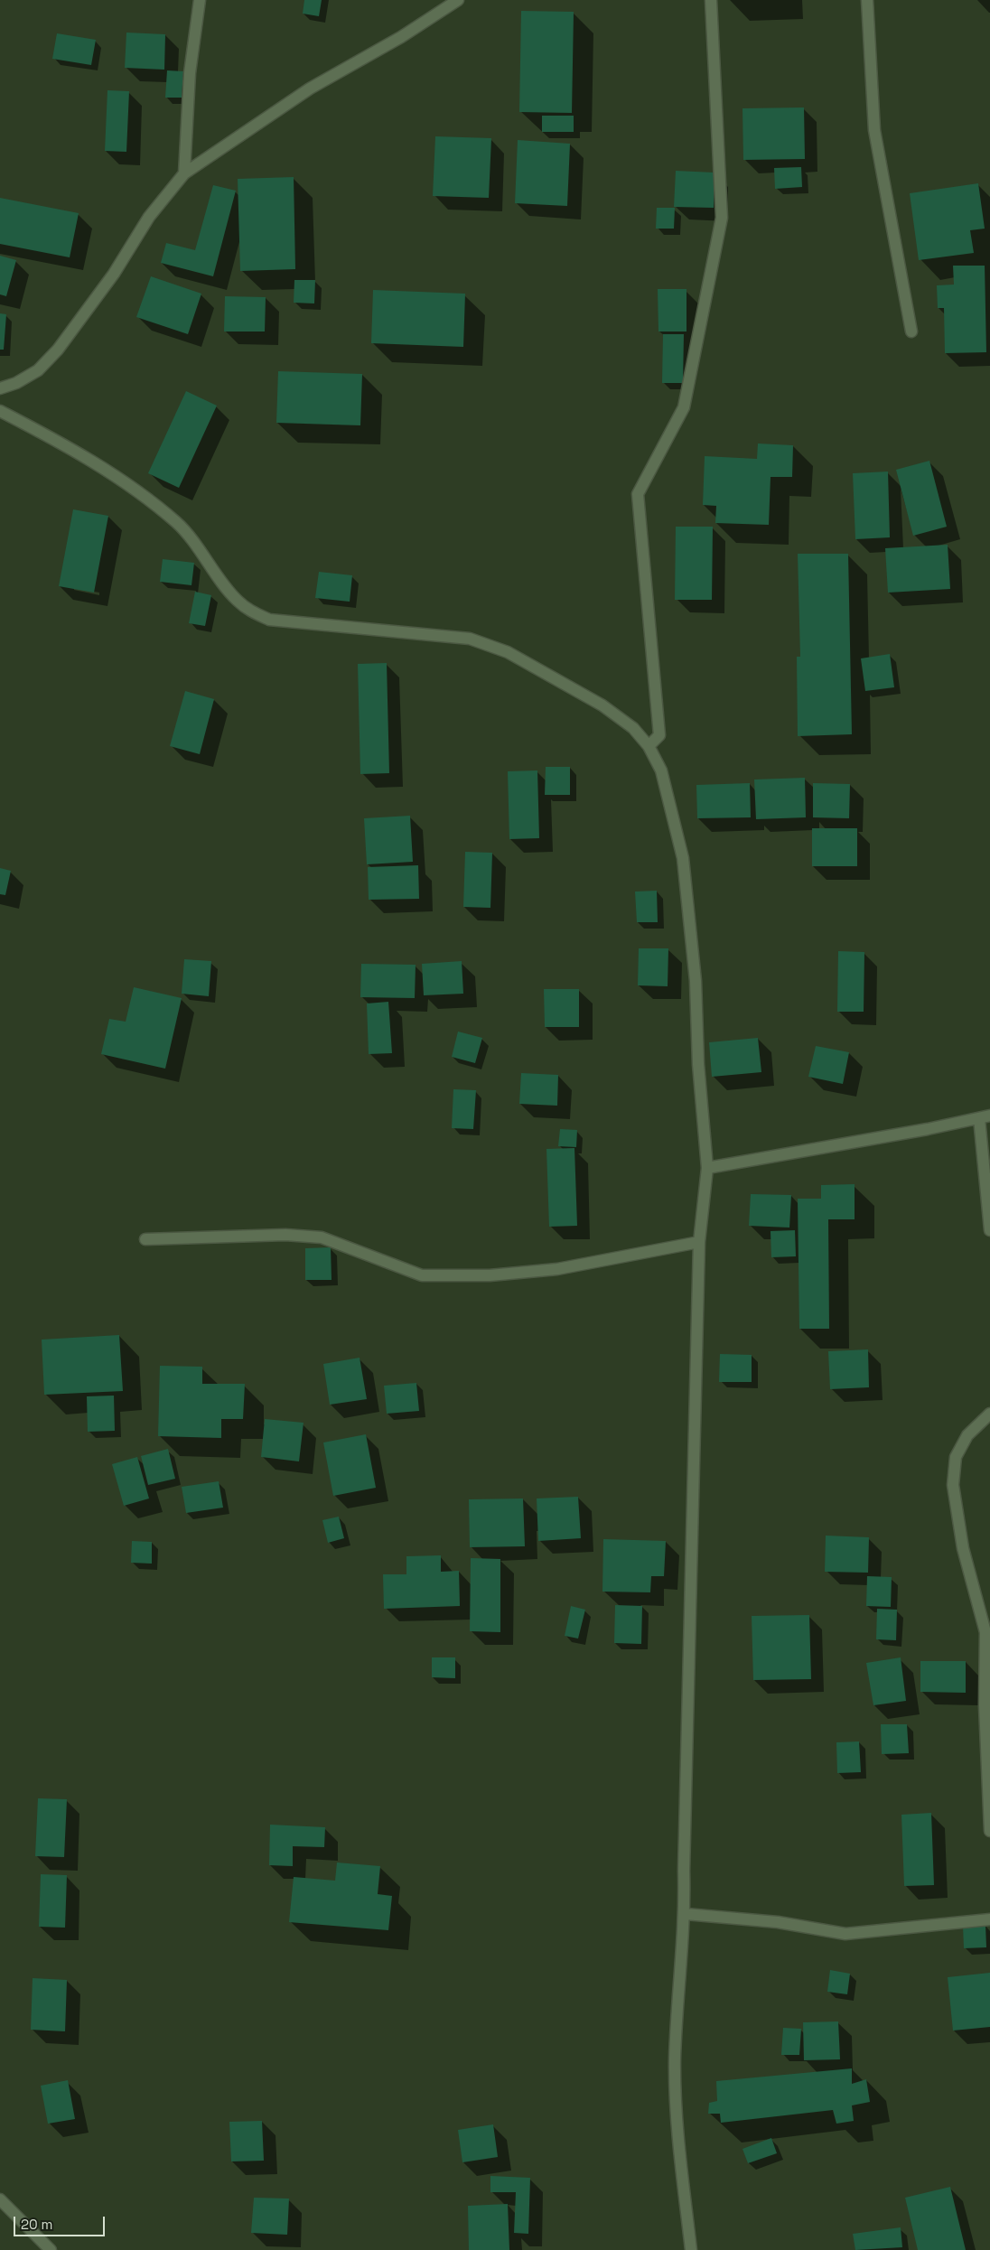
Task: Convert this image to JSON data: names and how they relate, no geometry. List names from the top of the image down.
{
  "scale_bar": "20 m"
}
